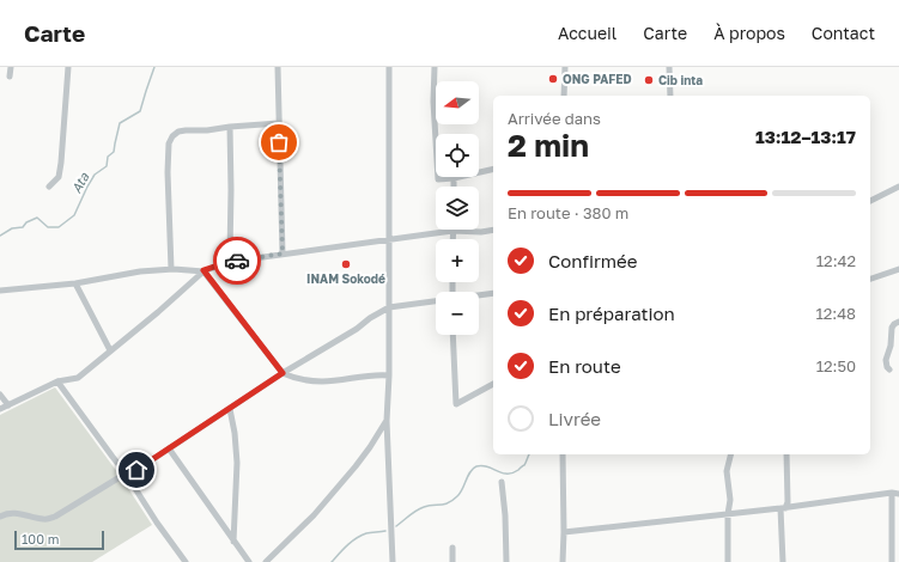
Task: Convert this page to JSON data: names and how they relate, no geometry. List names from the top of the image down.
{
  "water": ["Ata"],
  "places": ["ONG PAFED", "Cib inta", "INAM Sokodé"],
  "scale_bar": "100 m",
  "north": "left",
  "page": {
    "header": "Carte",
    "nav": [
      "Accueil",
      "Carte",
      "À propos",
      "Contact"
    ],
    "map_buttons": ["+", "−"],
    "heading": ["2 min", "Arrivée dans", "13:12–13:17"],
    "bar": "En route · 380 m",
    "list": [
      ["Confirmée", "12:42"],
      ["En préparation", "12:48"],
      ["En route", "12:50"],
      "Livrée"
    ],
    "scale": "100 m"
  }
}
